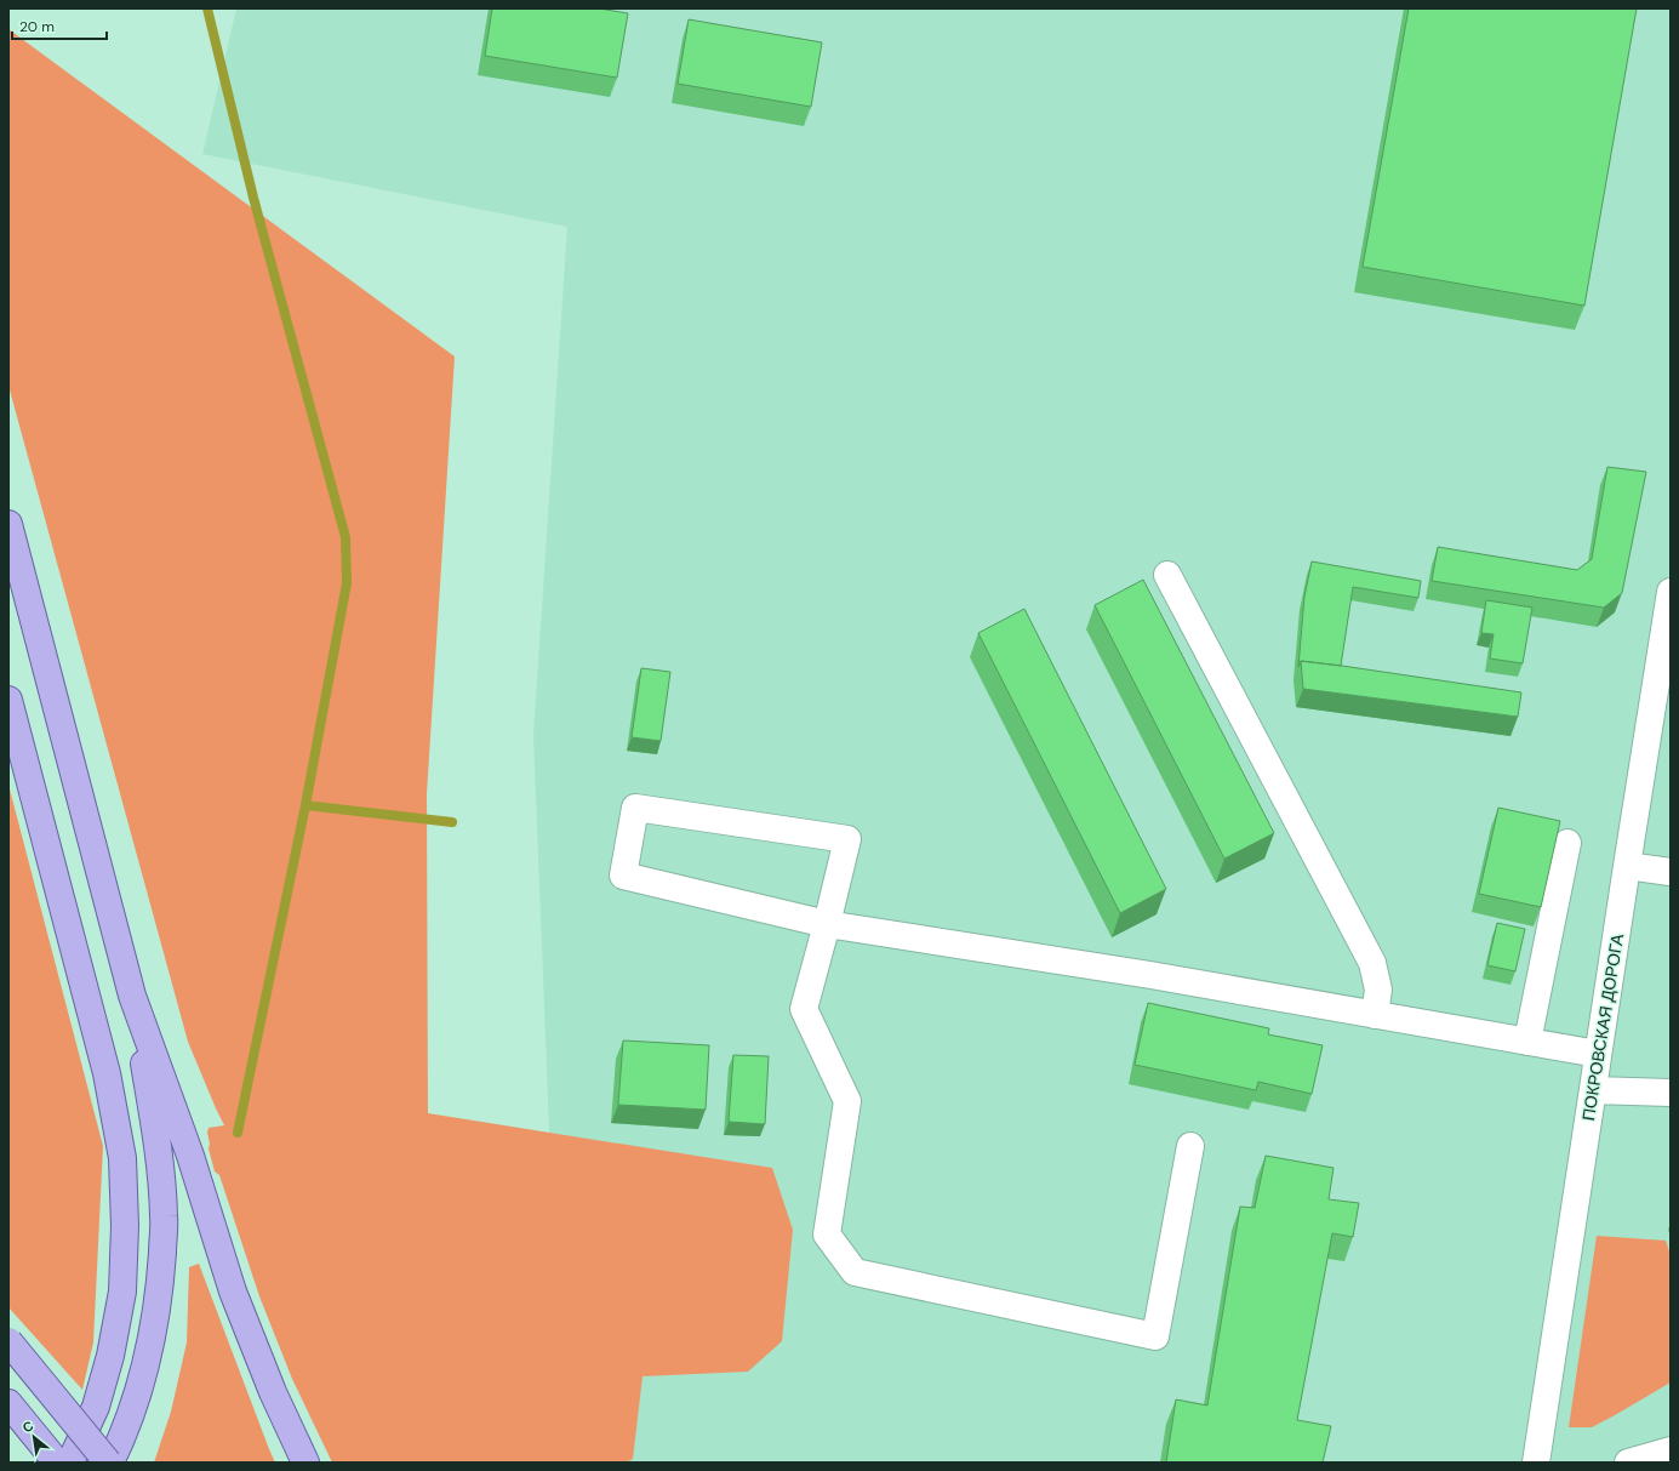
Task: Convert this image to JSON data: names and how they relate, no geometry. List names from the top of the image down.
{
  "streets": {
    "street": ["ПОКРОВСКАЯ ДОРОГА"]
  },
  "scale_bar": "20 m",
  "north": "top left"
}
